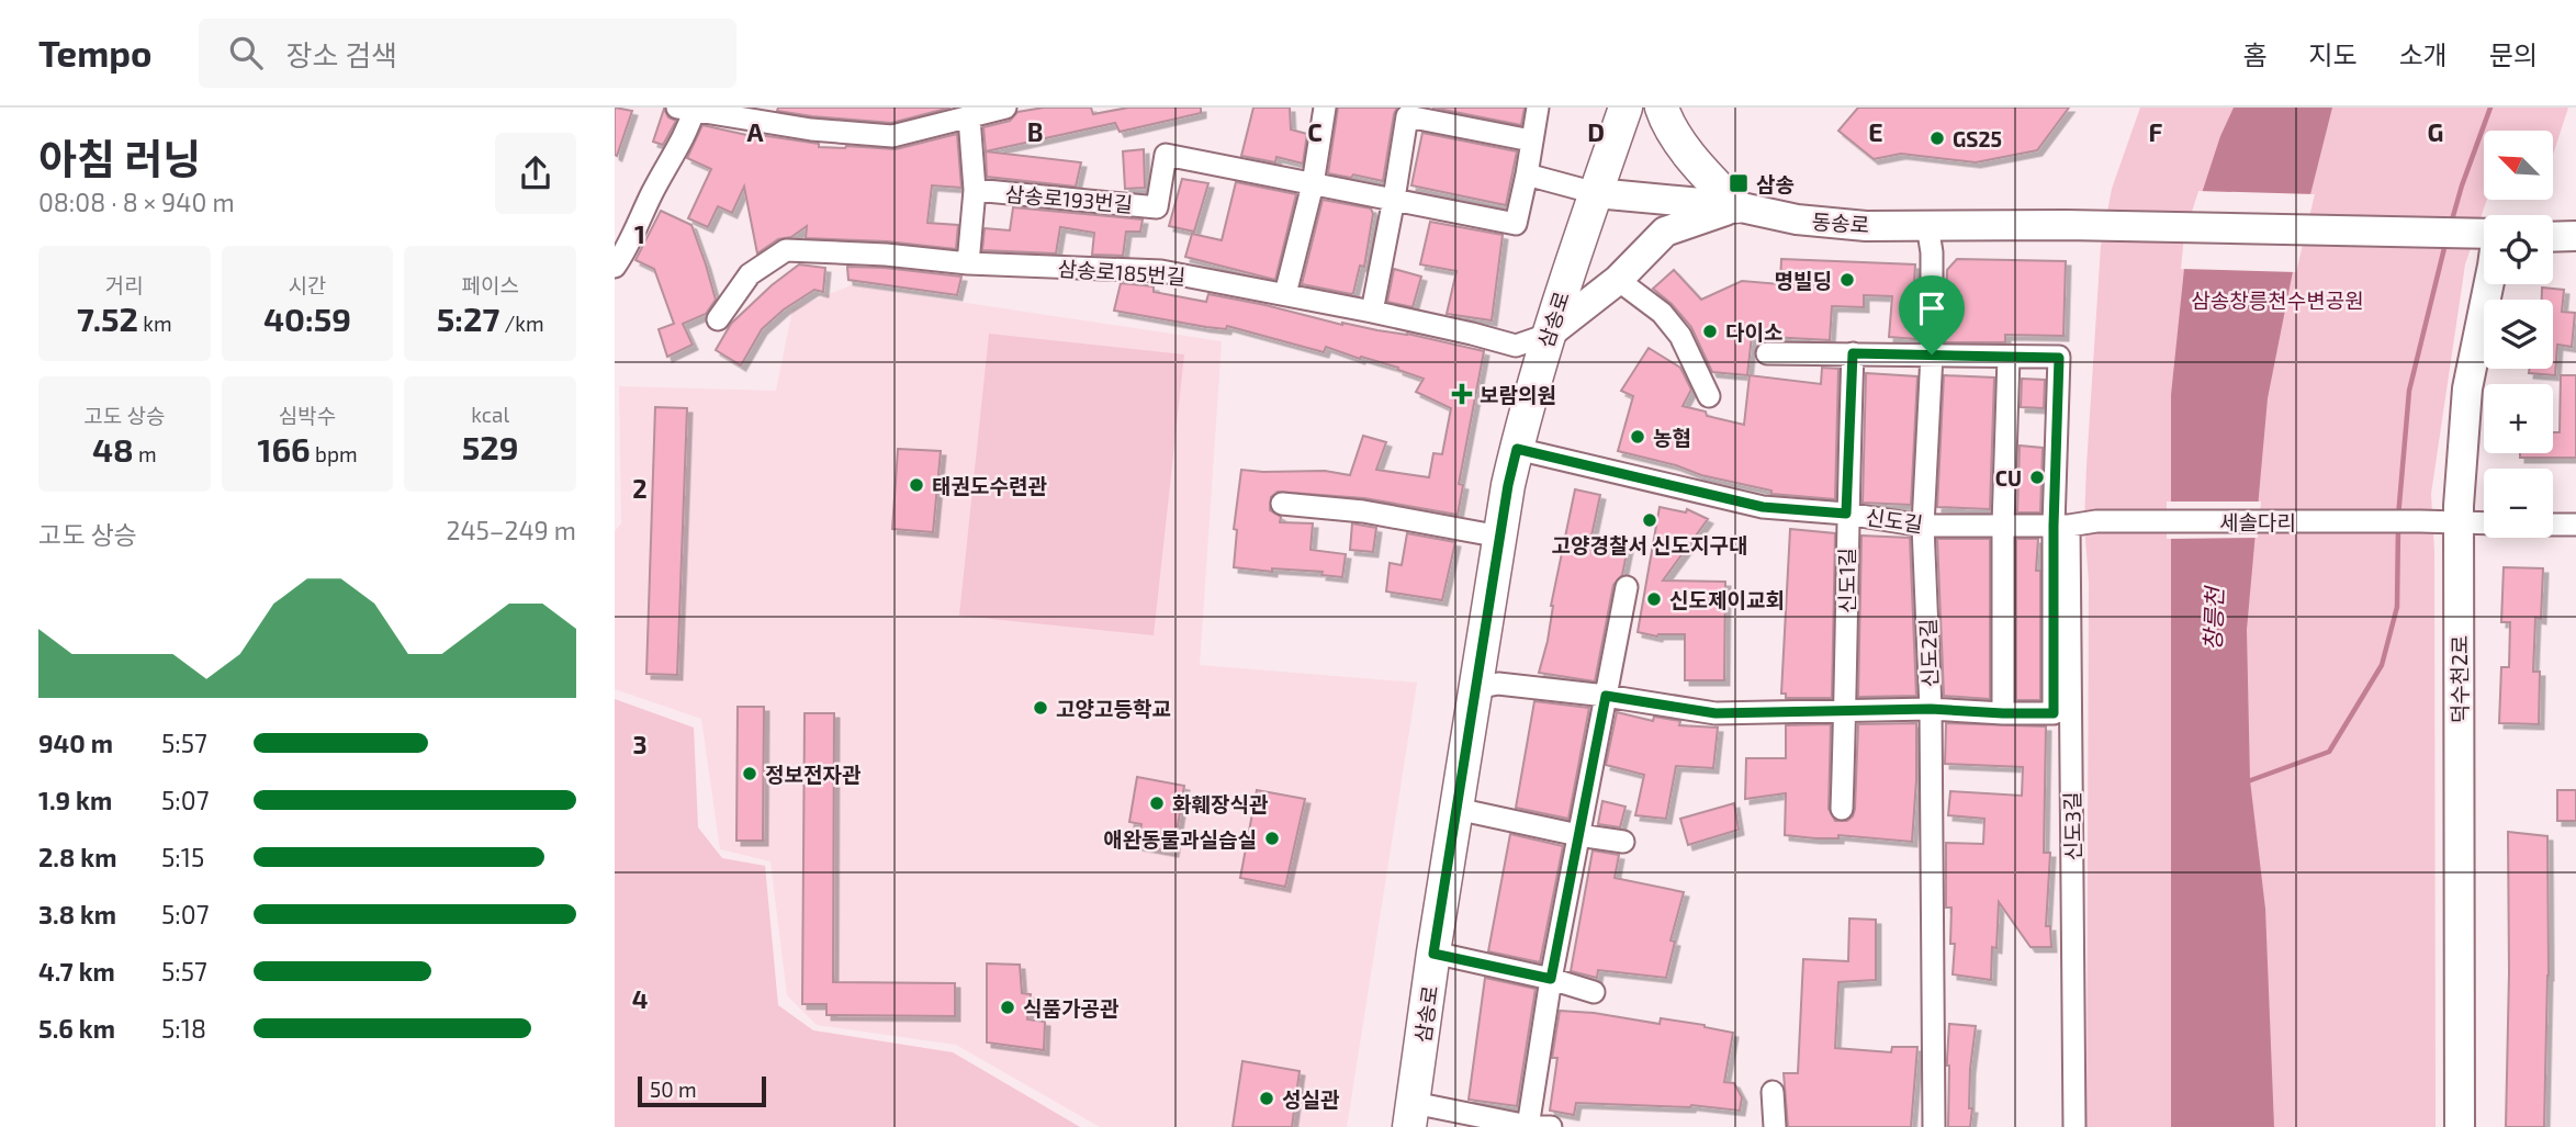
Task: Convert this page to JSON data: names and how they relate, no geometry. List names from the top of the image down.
{
  "streets": {
    "main road": ["동송로", "삼송로", "덕수천2로"],
    "street": [
      "삼송로193번길",
      "삼송로185번길",
      "신도길",
      "세솔다리",
      "신도1길",
      "신도2길",
      "신도3길"
    ]
  },
  "crossings": [
    ["동송로", "삼송로"],
    ["동송로", "신도2길"],
    ["삼송로185번길", "삼송로"],
    ["삼송로", "신도길"],
    ["신도길", "세솔다리"],
    ["신도길", "신도1길"],
    ["신도길", "신도2길"],
    ["신도길", "신도3길"],
    ["세솔다리", "덕수천2로"]
  ],
  "water": ["창릉천"],
  "parks": ["삼송창릉천수변공원"],
  "places": {
    "other": [
      "GS25",
      "명빌딩",
      "다이소",
      "농협",
      "CU",
      "태권도수련관",
      "고양경찰서 신도지구대",
      "신도제이교회",
      "고양고등학교",
      "정보전자관",
      "화훼장식관",
      "애완동물과실습실",
      "식품가공관",
      "성실관"
    ],
    "transit": ["삼송"],
    "health": ["보람의원"]
  },
  "scale_bar": "50 m",
  "north": "top left",
  "page": {
    "header": "Tempo",
    "search": "장소 검색",
    "nav": [
      "홈",
      "지도",
      "소개",
      "문의"
    ],
    "heading": ["아침 러닝", "08:08 · 8 × 940 m"],
    "map_buttons": ["+", "−"],
    "stats": [
      ["거리", "7.52 km"],
      ["시간", "40:59"],
      ["페이스", "5:27 /km"],
      ["고도 상승", "48 m"],
      ["심박수", "166 bpm"],
      ["kcal", "529"]
    ],
    "chart": ["고도 상승", "245–249 m"],
    "list": [
      {
        "name": "940 m",
        "note": "5:57"
      },
      {
        "name": "1.9 km",
        "note": "5:07"
      },
      {
        "name": "2.8 km",
        "note": "5:15"
      },
      {
        "name": "3.8 km",
        "note": "5:07"
      },
      {
        "name": "4.7 km",
        "note": "5:57"
      },
      {
        "name": "5.6 km",
        "note": "5:18"
      }
    ],
    "scale": "50 m"
  },
  "grid": {
    "columns": [
      "A",
      "B",
      "C",
      "D",
      "E",
      "F",
      "G"
    ],
    "rows": [
      "1",
      "2",
      "3",
      "4"
    ]
  }
}
